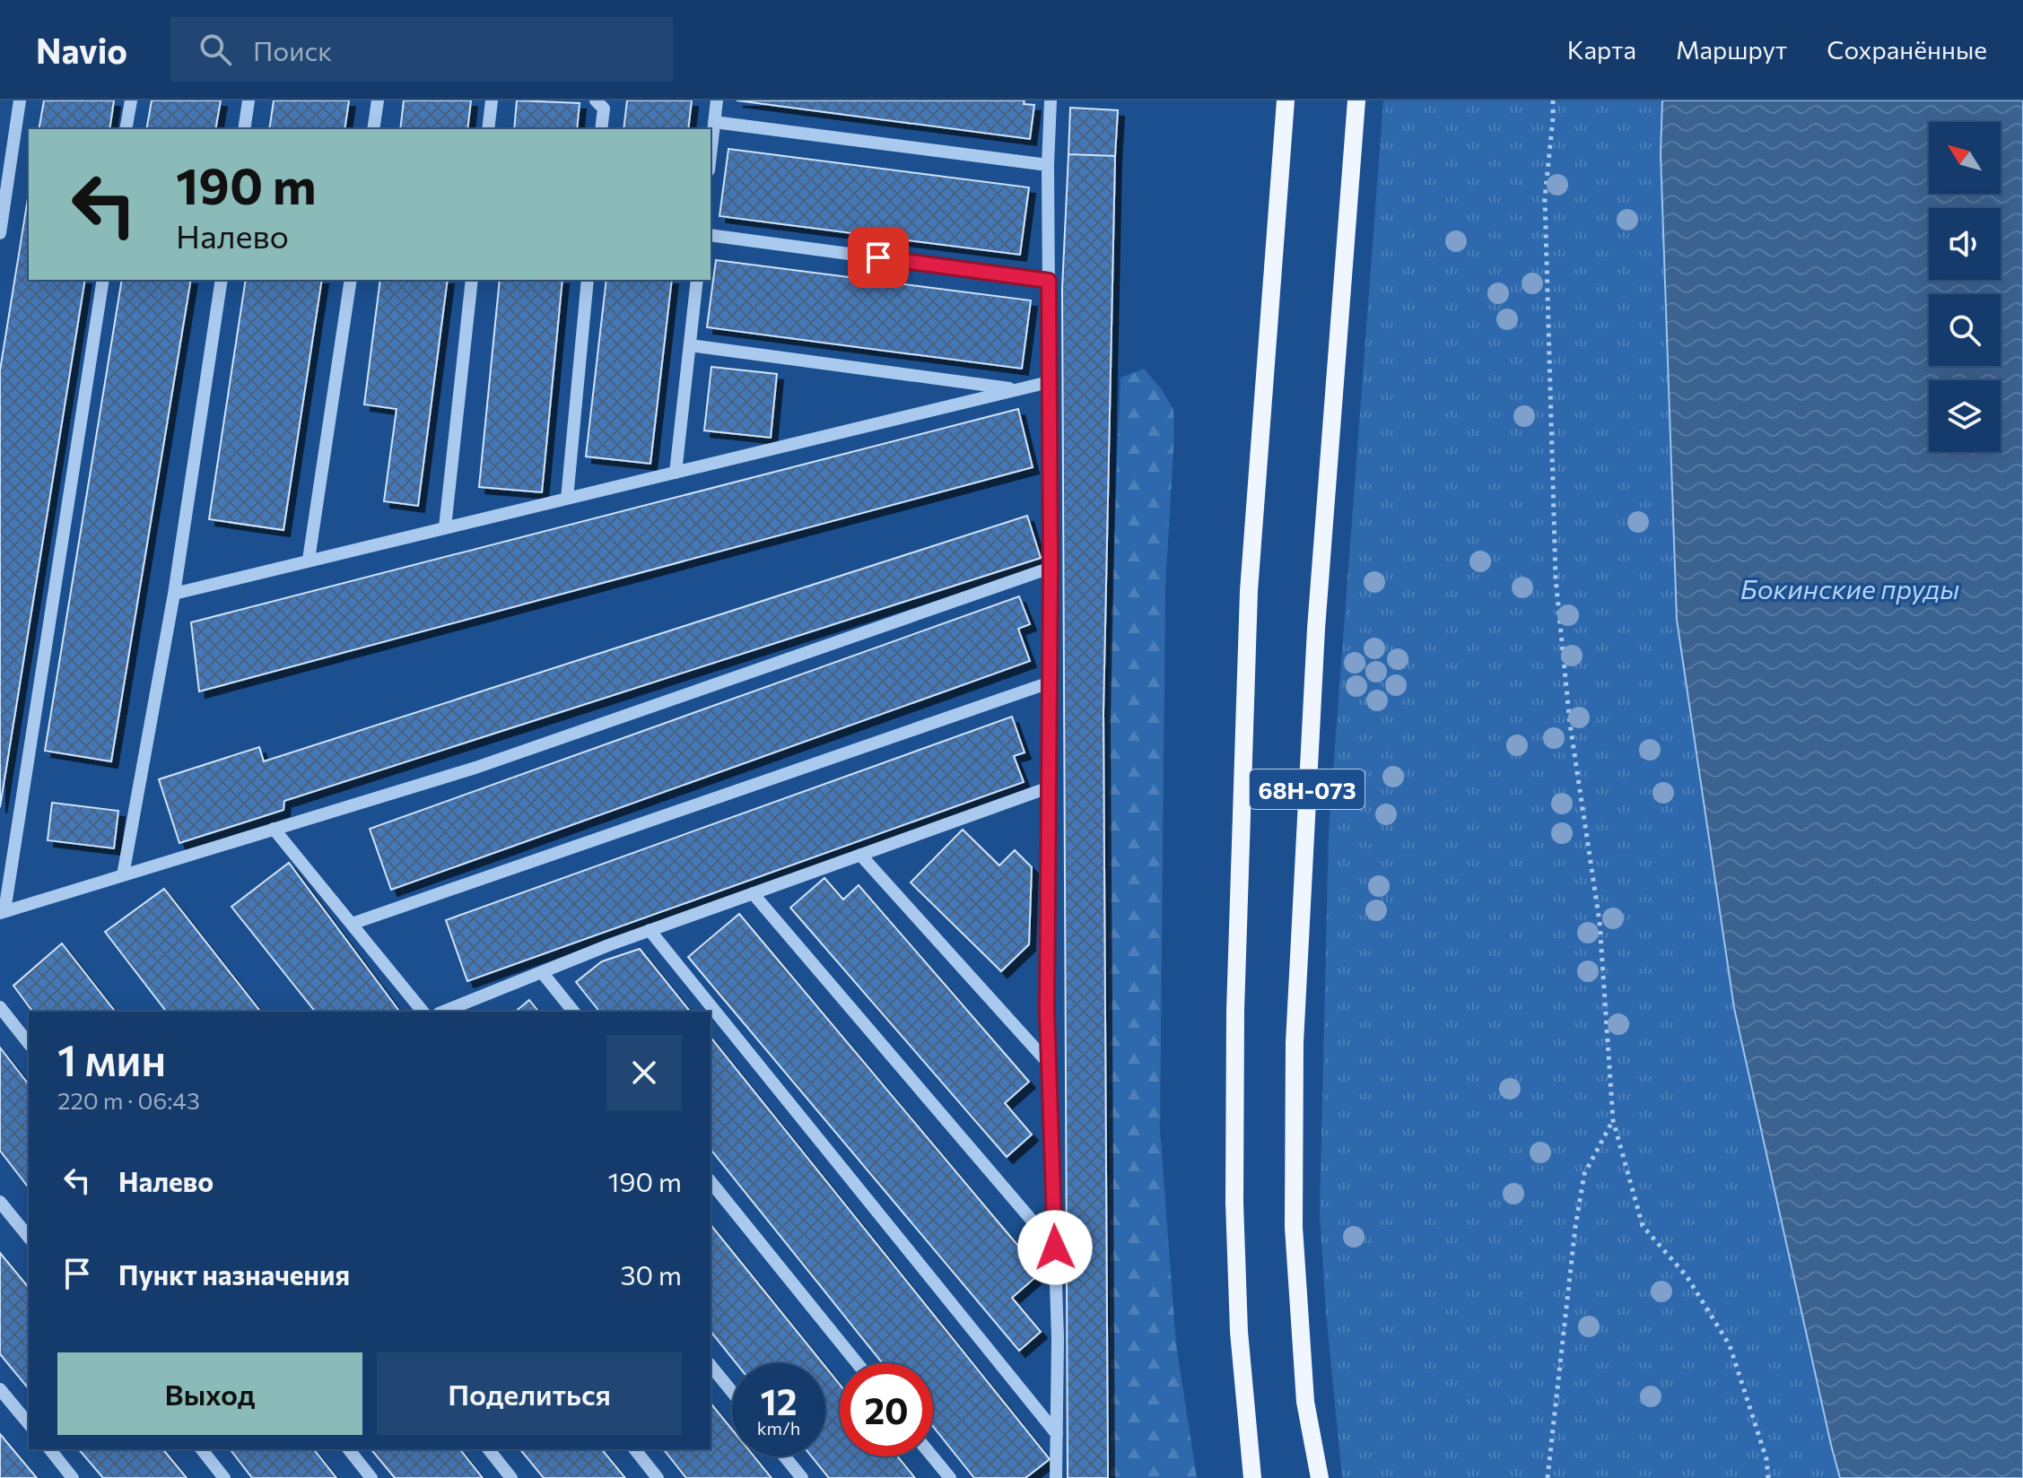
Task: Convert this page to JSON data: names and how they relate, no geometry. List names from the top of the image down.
{
  "streets": {
    "main road": ["68Н-073"]
  },
  "water": ["Бокинские пруды"],
  "north": "top left",
  "page": {
    "header": "Navio",
    "search": "Поиск",
    "nav": ["Карта", "Маршрут", "Сохранённые"],
    "turn": ["190 m", "Налево"],
    "heading": ["1 мин", "220 m · 06:43"],
    "list": [
      {
        "name": "Налево",
        "value": "190 m"
      },
      {
        "name": "Пункт назначения",
        "value": "30 m"
      }
    ],
    "buttons": ["Выход", "Поделиться"],
    "speed": "12 km/h",
    "limit": "20"
  }
}
